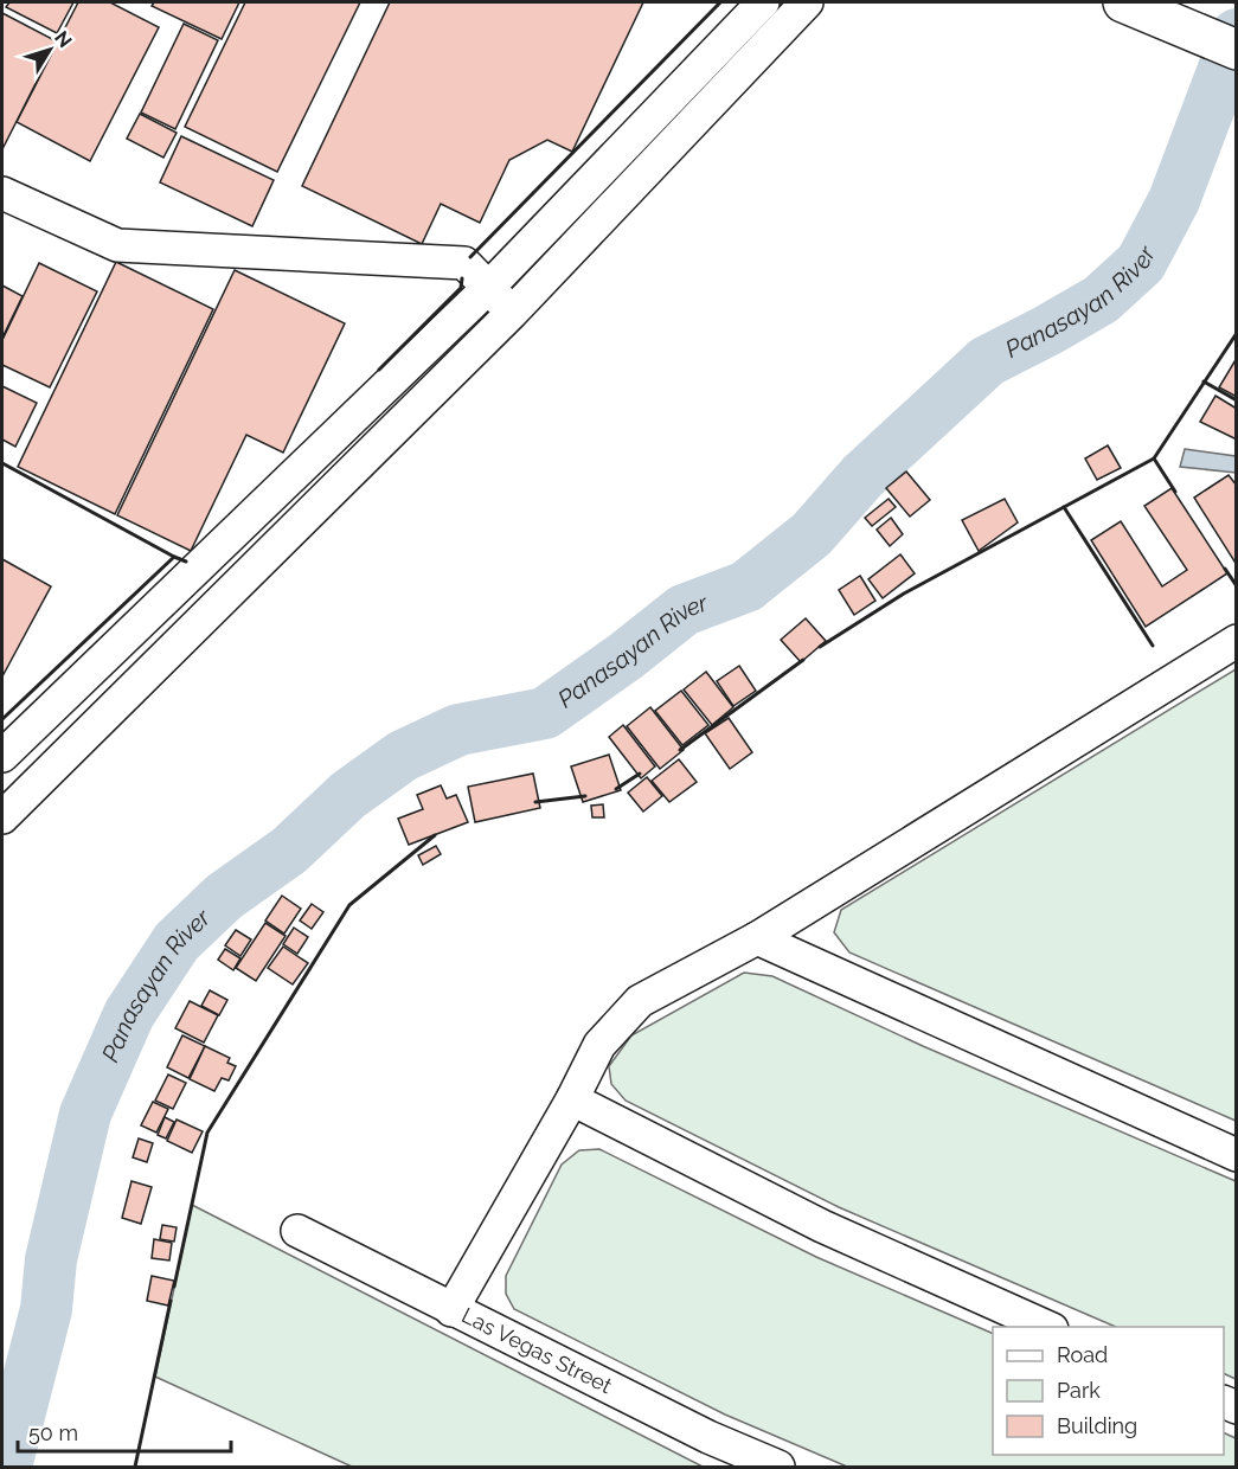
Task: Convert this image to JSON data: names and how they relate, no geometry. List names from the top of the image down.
{
  "streets": {
    "street": ["Las Vegas Street"]
  },
  "water": ["Panasayan River"],
  "legend": ["Road", "Park", "Building"],
  "scale_bar": "50 m",
  "north": "top right"
}
